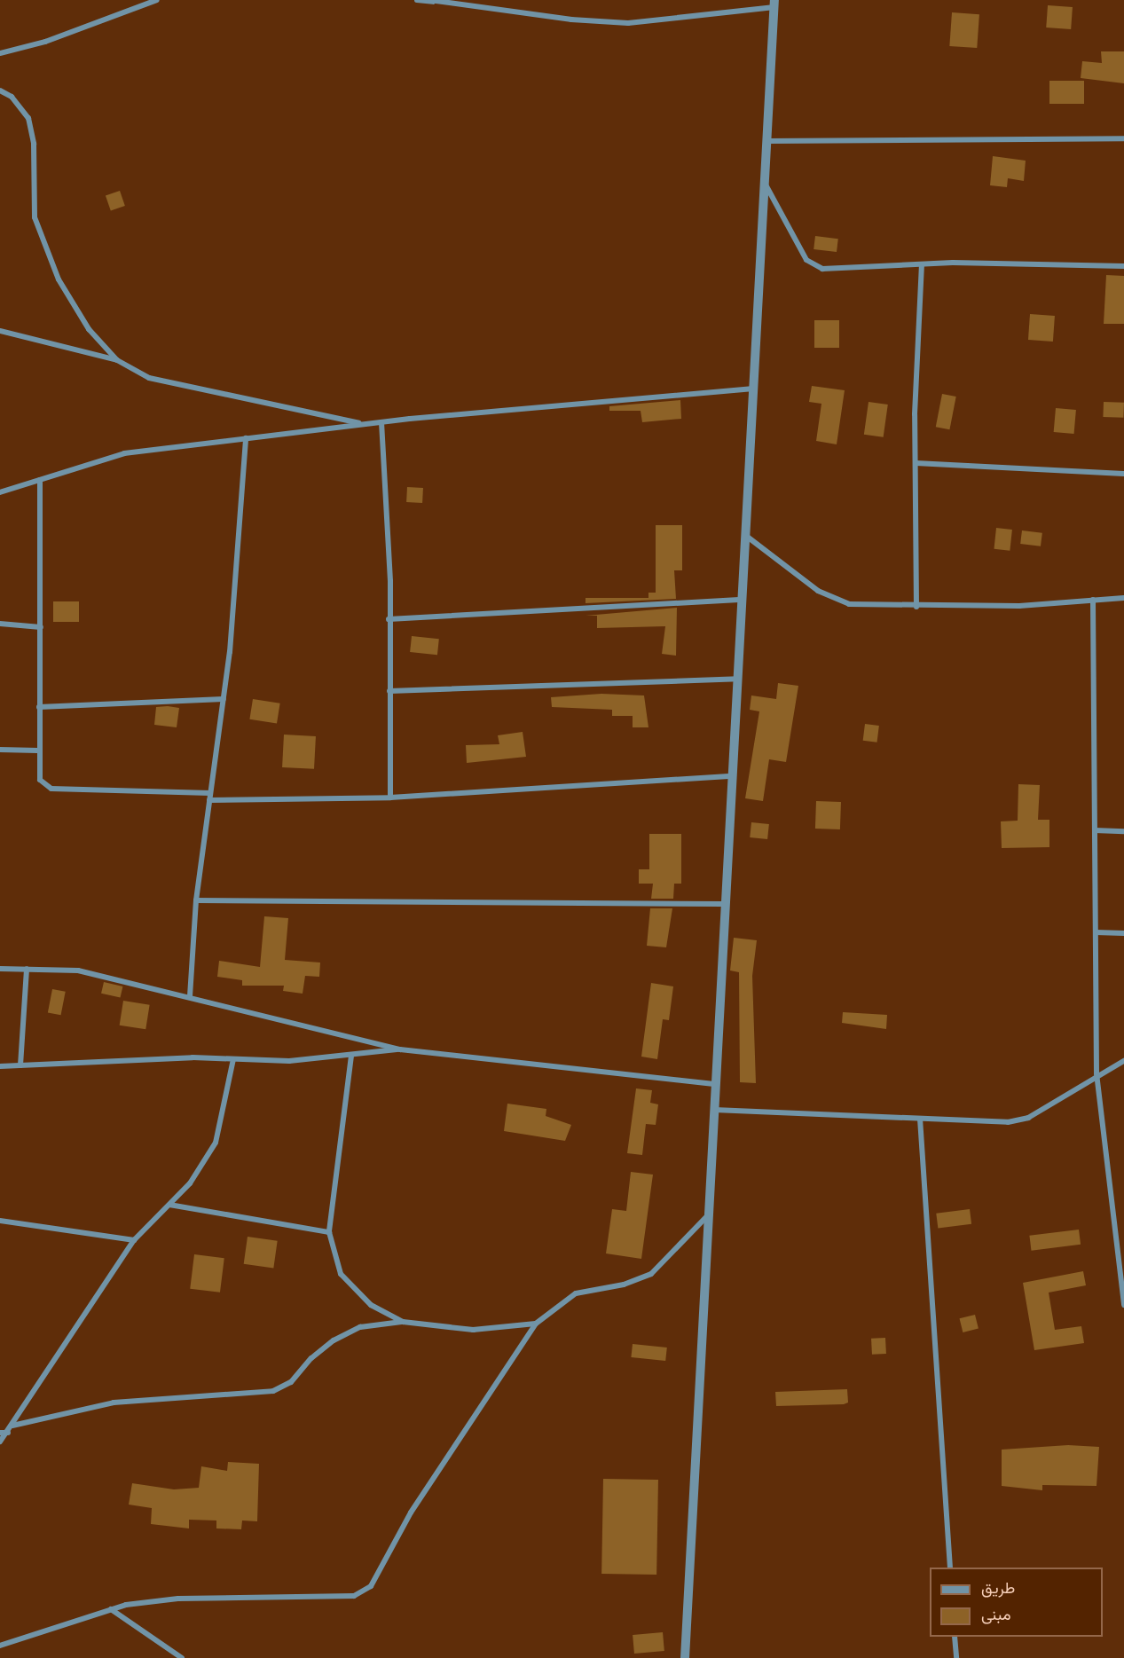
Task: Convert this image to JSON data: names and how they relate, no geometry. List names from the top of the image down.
{
  "legend": ["طريق", "مبنى"]
}
